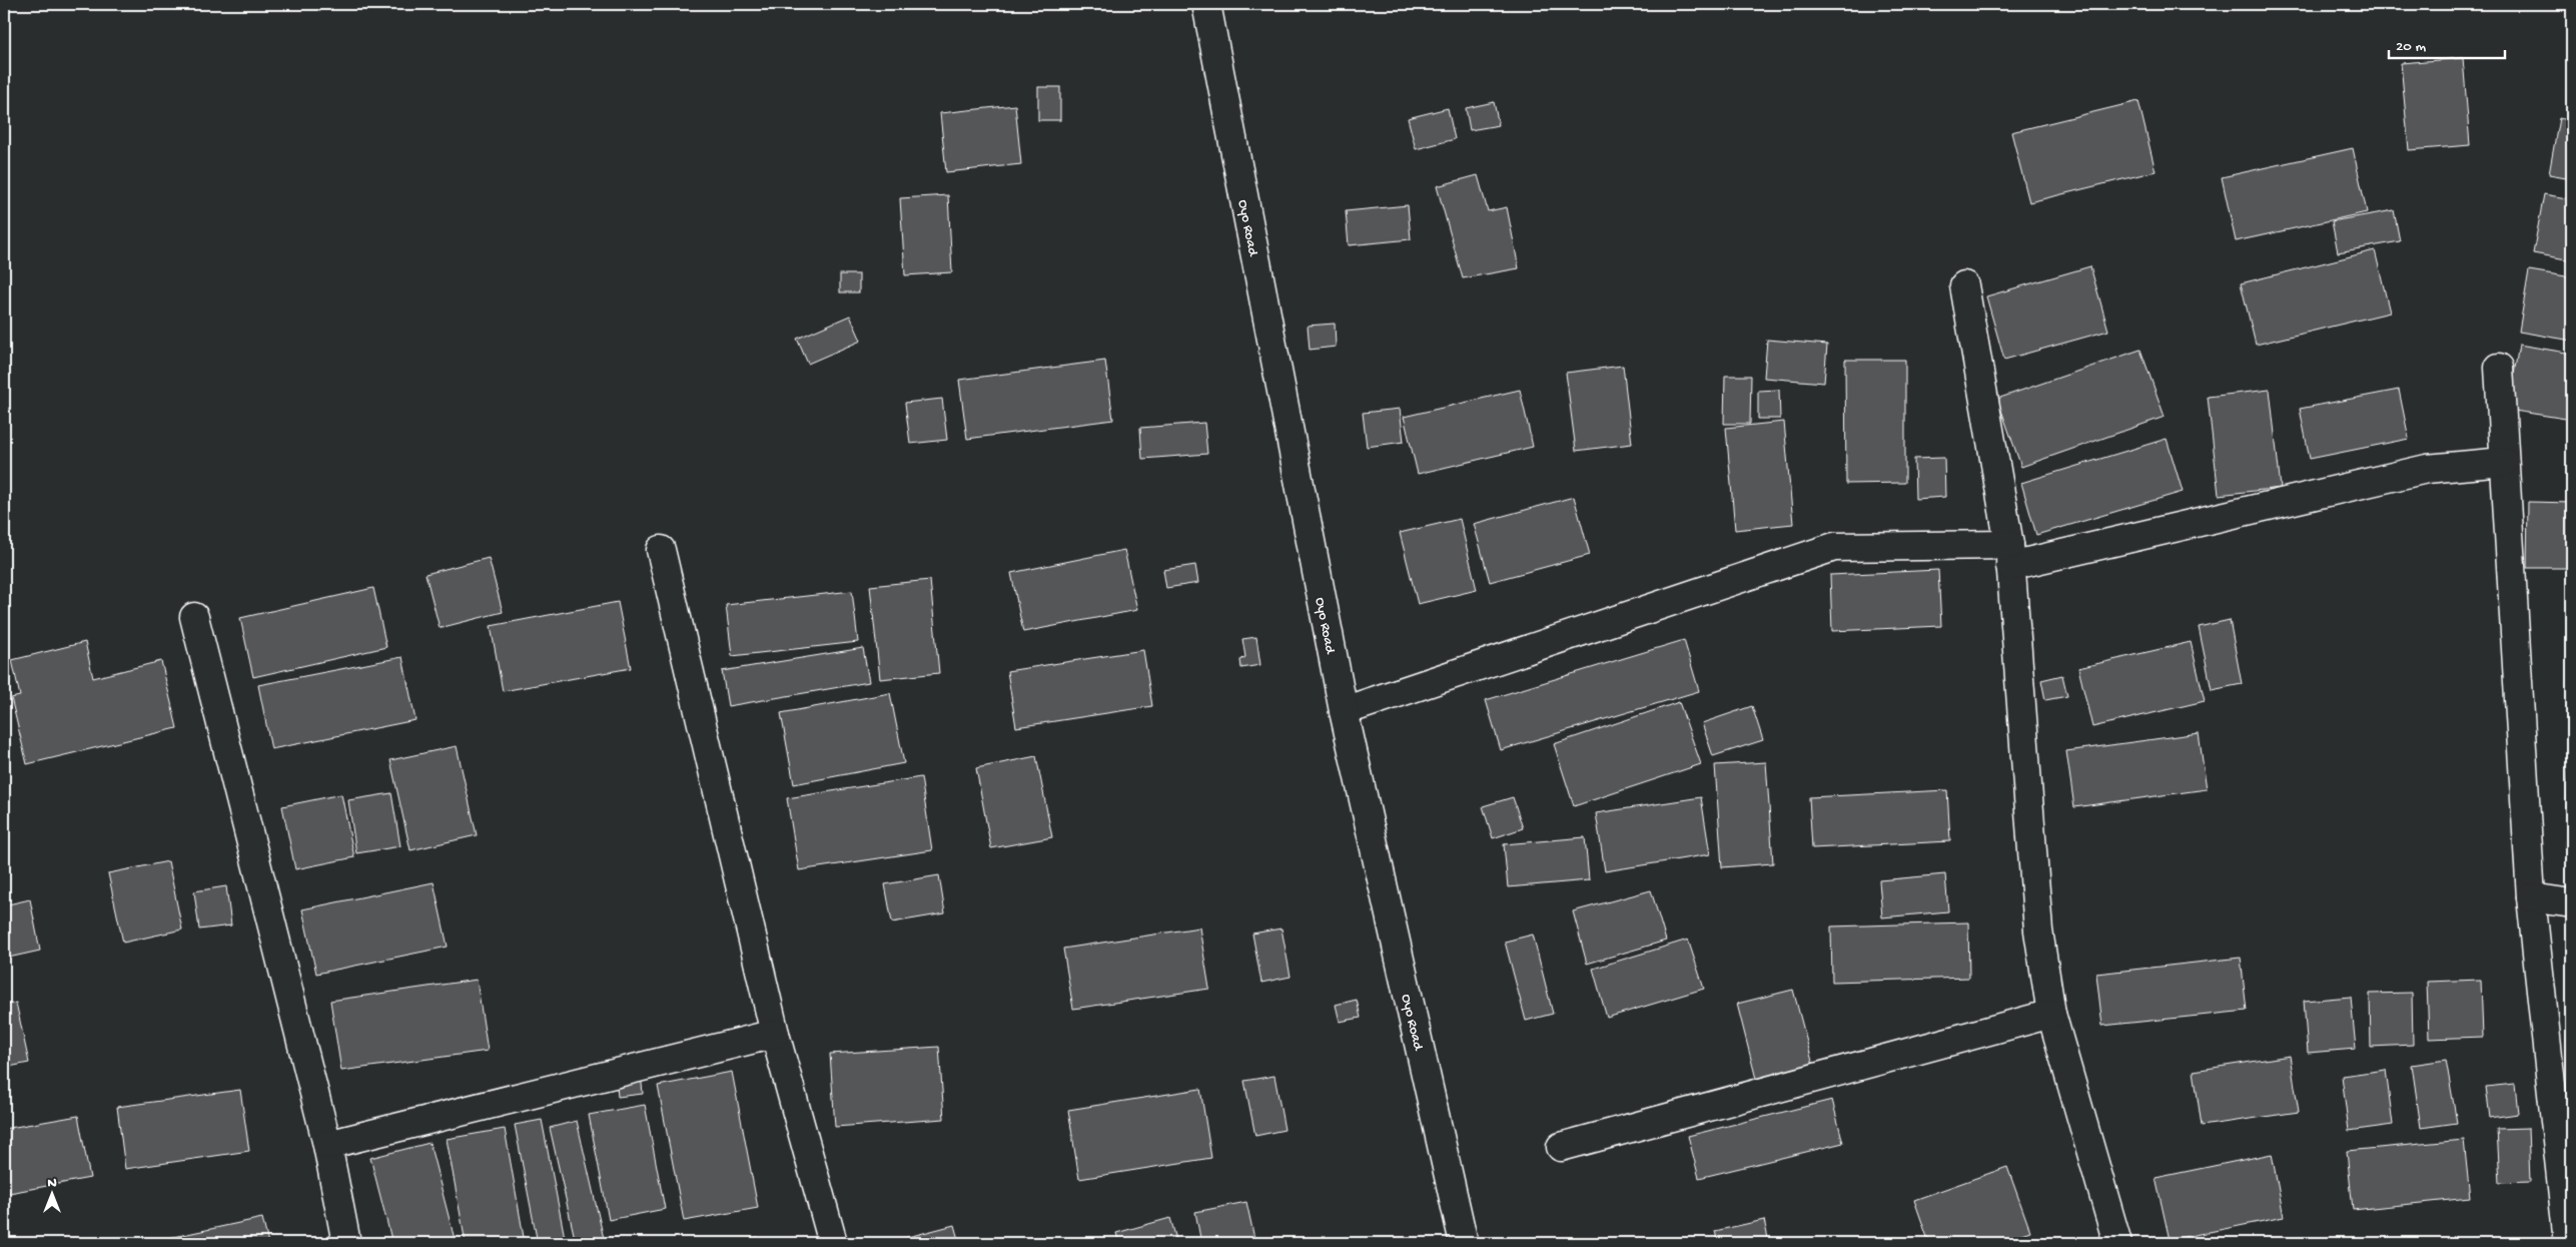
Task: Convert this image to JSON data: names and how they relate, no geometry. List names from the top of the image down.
{
  "streets": {
    "street": ["Oyo Road"]
  },
  "scale_bar": "20 m",
  "north": "top"
}
